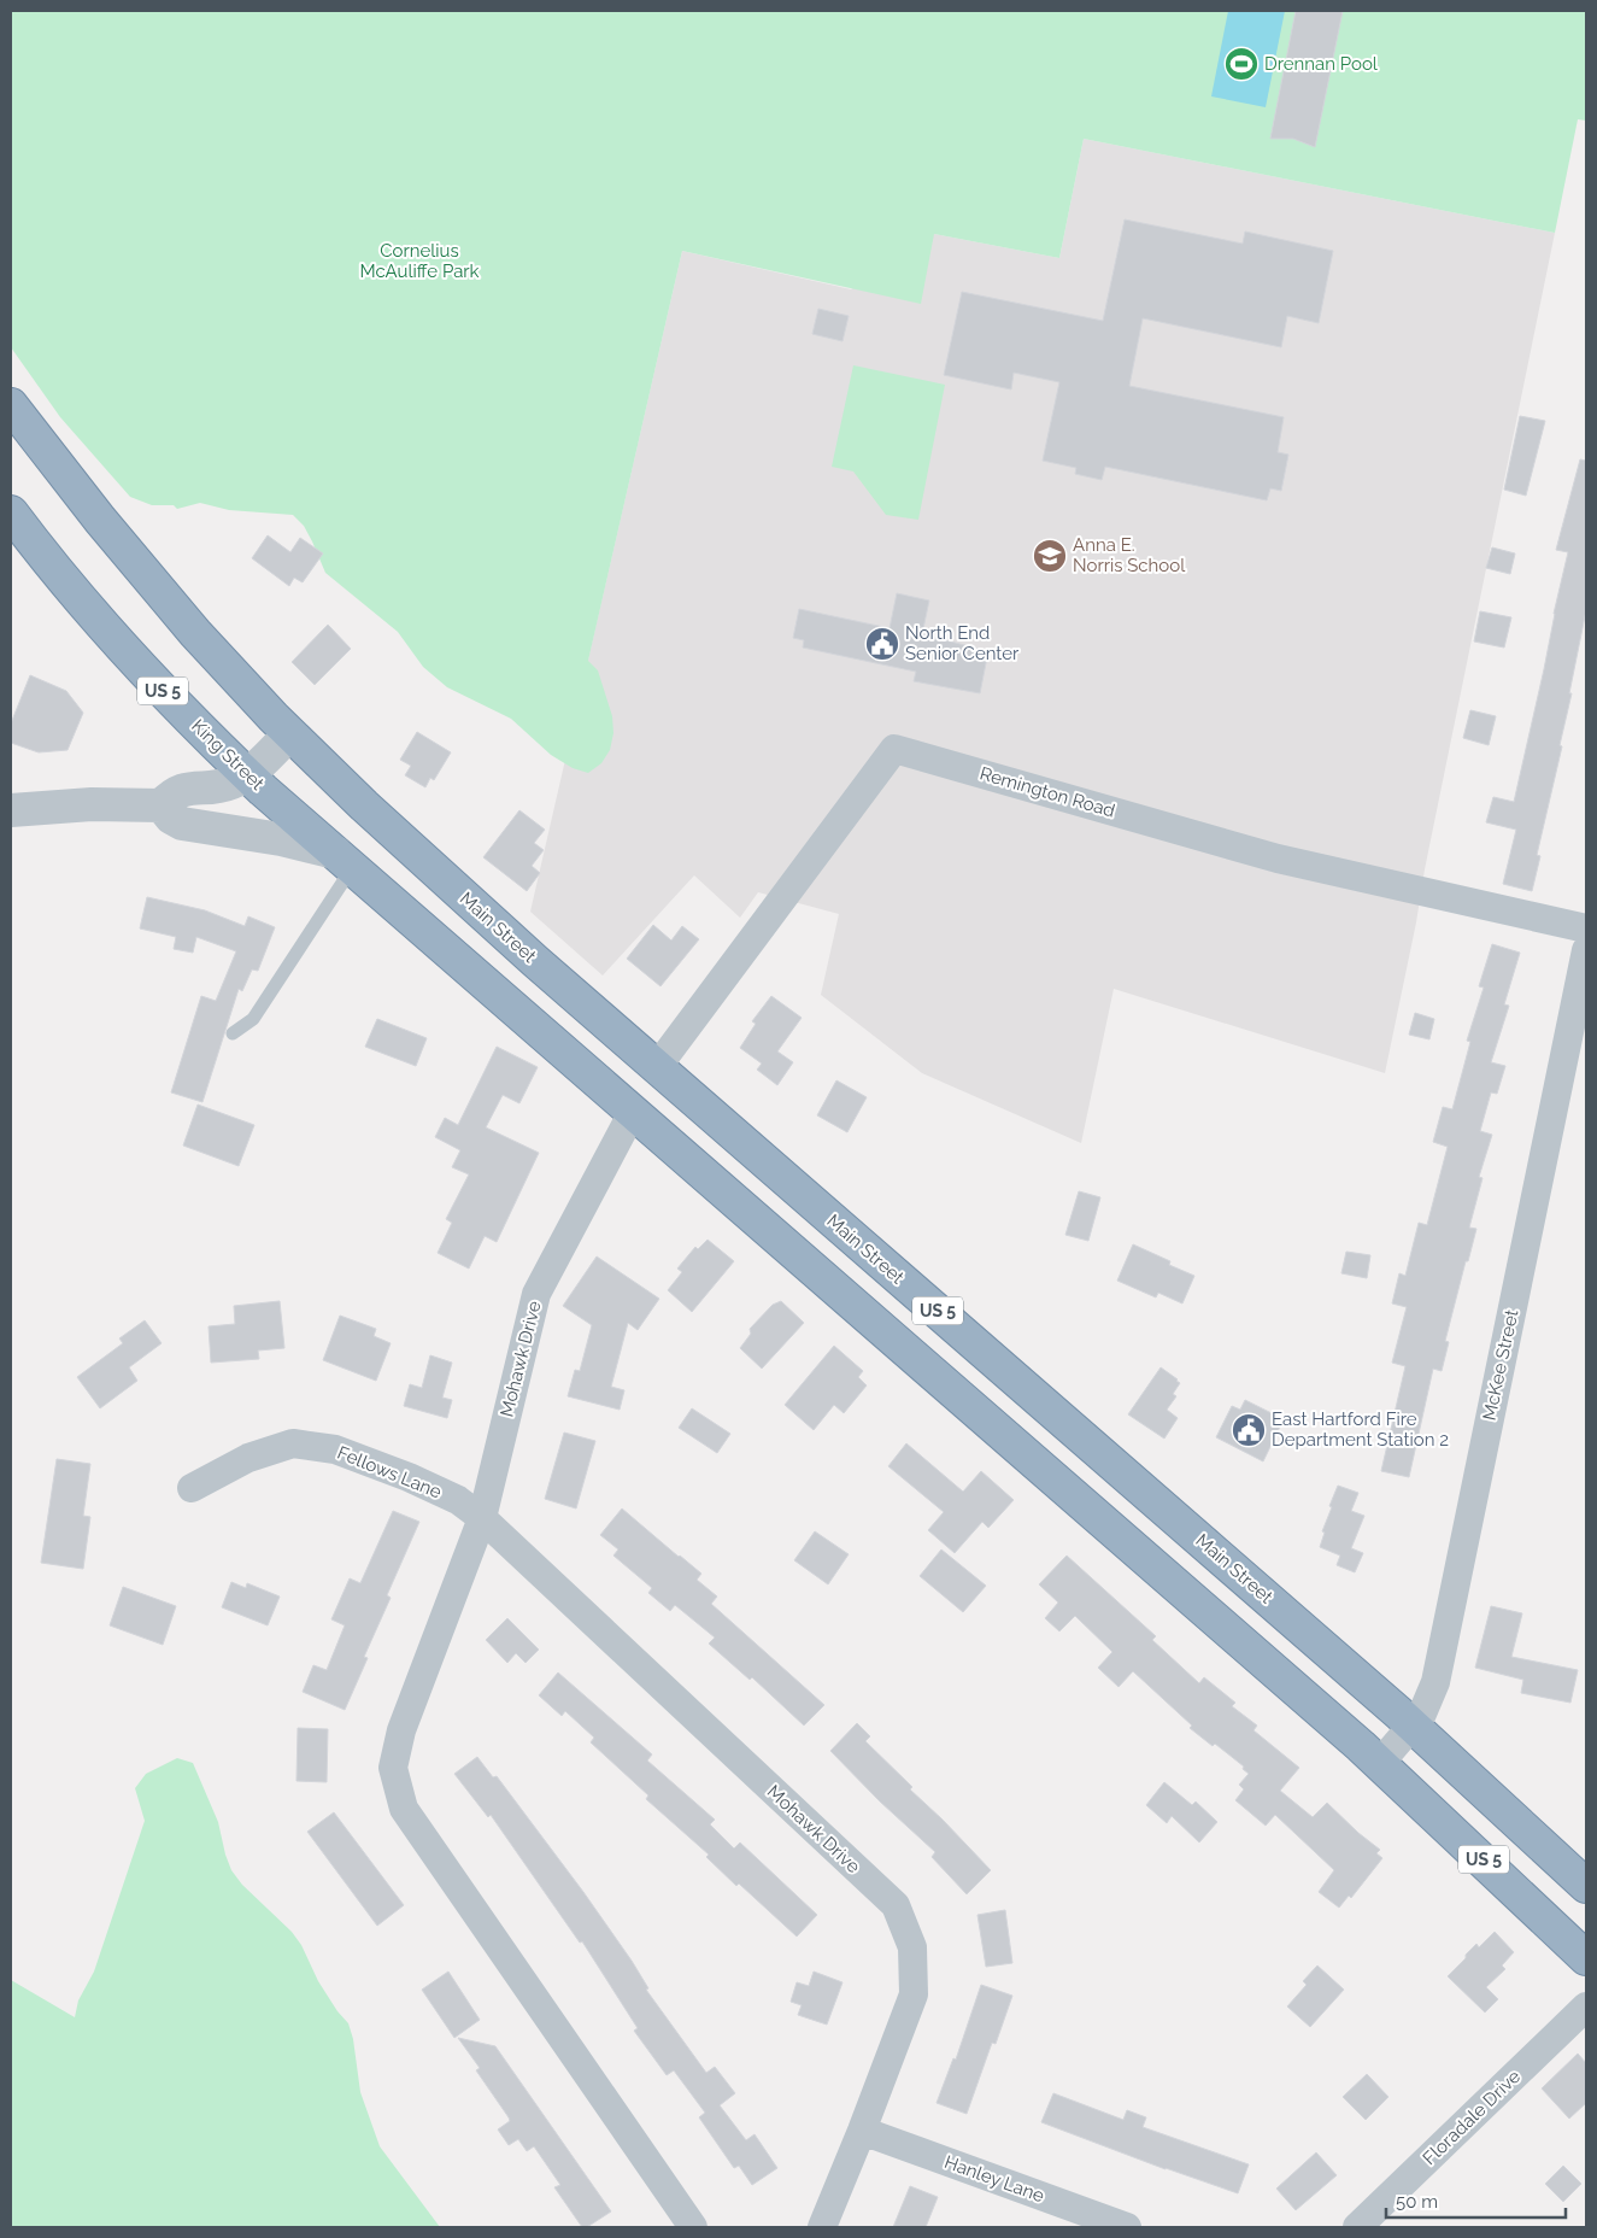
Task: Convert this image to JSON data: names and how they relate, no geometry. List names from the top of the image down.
{
  "streets": {
    "highway": ["US 5", "King Street", "Main Street"],
    "street": [
      "Remington Road",
      "Mohawk Drive",
      "McKee Street",
      "Fellows Lane",
      "Floradale Drive",
      "Hanley Lane"
    ]
  },
  "crossings": [
    ["US 5", "King Street"],
    ["US 5", "Main Street"],
    ["US 5", "Mohawk Drive"],
    ["US 5", "McKee Street"],
    ["Remington Road", "Main Street"],
    ["Main Street", "McKee Street"],
    ["Mohawk Drive", "Fellows Lane"],
    ["Mohawk Drive", "Hanley Lane"]
  ],
  "parks": ["Cornelius McAuliffe Park"],
  "places": {
    "sports": ["Drennan Pool"],
    "school or university": ["Anna E. Norris School"],
    "public building": ["North End Senior Center", "East Hartford Fire Department Station 2"]
  },
  "scale_bar": "50 m"
}
